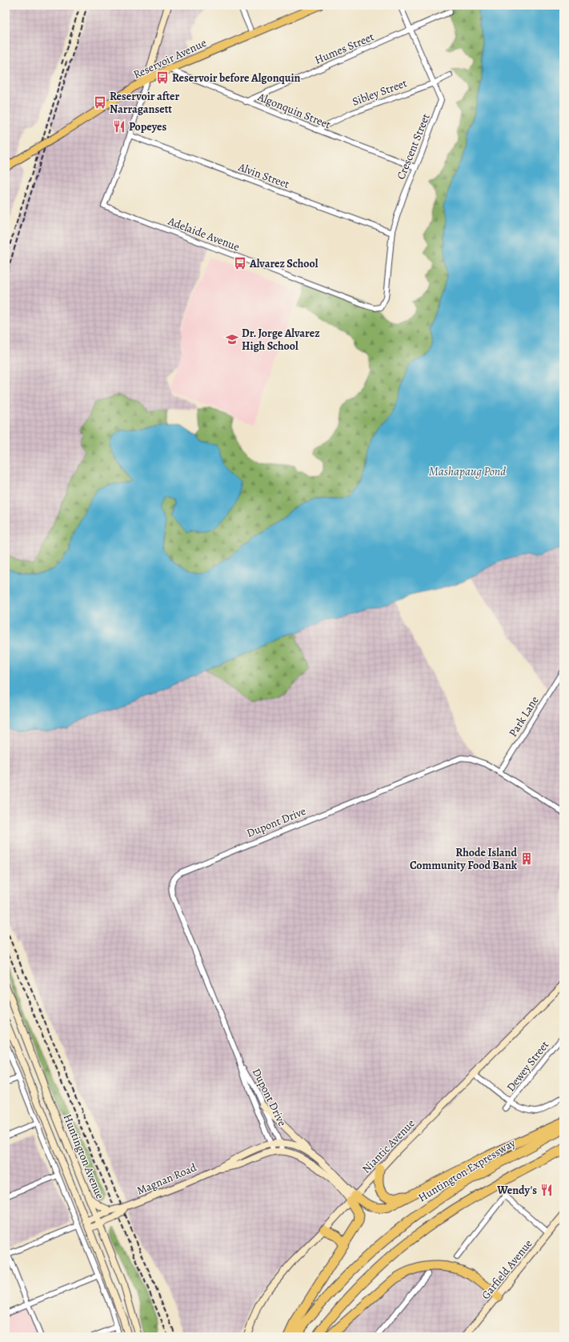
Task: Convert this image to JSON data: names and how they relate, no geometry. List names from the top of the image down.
{
  "streets": {
    "highway": ["Huntington Expressway"],
    "main road": ["Reservoir Avenue"],
    "street": [
      "Humes Street",
      "Sibley Street",
      "Algonquin Street",
      "Crescent Street",
      "Alvin Street",
      "Adelaide Avenue",
      "Park Lane",
      "Dupont Drive",
      "Dewey Street",
      "Niantic Avenue",
      "Huntington Avenue",
      "Magnan Road",
      "Garfield Avenue"
    ]
  },
  "crossings": [
    ["Humes Street", "Algonquin Street"],
    ["Humes Street", "Crescent Street"],
    ["Reservoir Avenue", "Algonquin Street"],
    ["Sibley Street", "Algonquin Street"],
    ["Sibley Street", "Crescent Street"],
    ["Algonquin Street", "Crescent Street"],
    ["Crescent Street", "Alvin Street"],
    ["Crescent Street", "Adelaide Avenue"],
    ["Alvin Street", "Adelaide Avenue"],
    ["Park Lane", "Dupont Drive"],
    ["Dupont Drive", "Niantic Avenue"],
    ["Dupont Drive", "Magnan Road"],
    ["Niantic Avenue", "Magnan Road"],
    ["Huntington Avenue", "Magnan Road"]
  ],
  "water": ["Mashapaug Pond"],
  "places": {
    "bus stop": ["Reservoir before Algonquin", "Reservoir after Narragansett", "Alvarez School"],
    "restaurant": ["Popeyes", "Wendy's"],
    "school or university": ["Dr. Jorge Alvarez High School"],
    "building": ["Rhode Island Community Food Bank"]
  }
}
